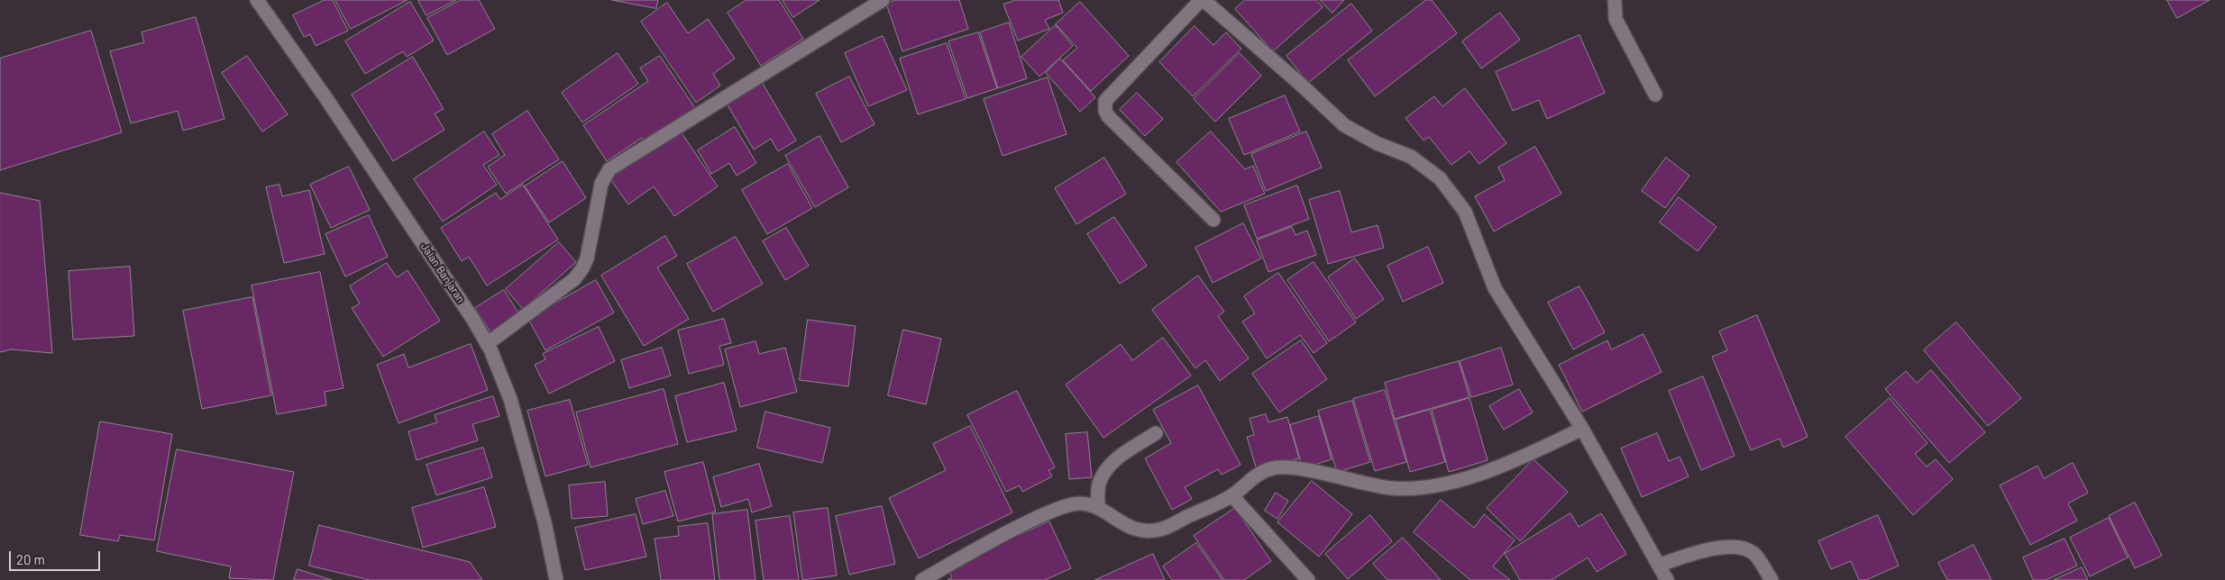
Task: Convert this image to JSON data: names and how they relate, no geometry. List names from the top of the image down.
{
  "streets": {
    "street": ["Jalan Banjaran"]
  },
  "scale_bar": "20 m"
}
